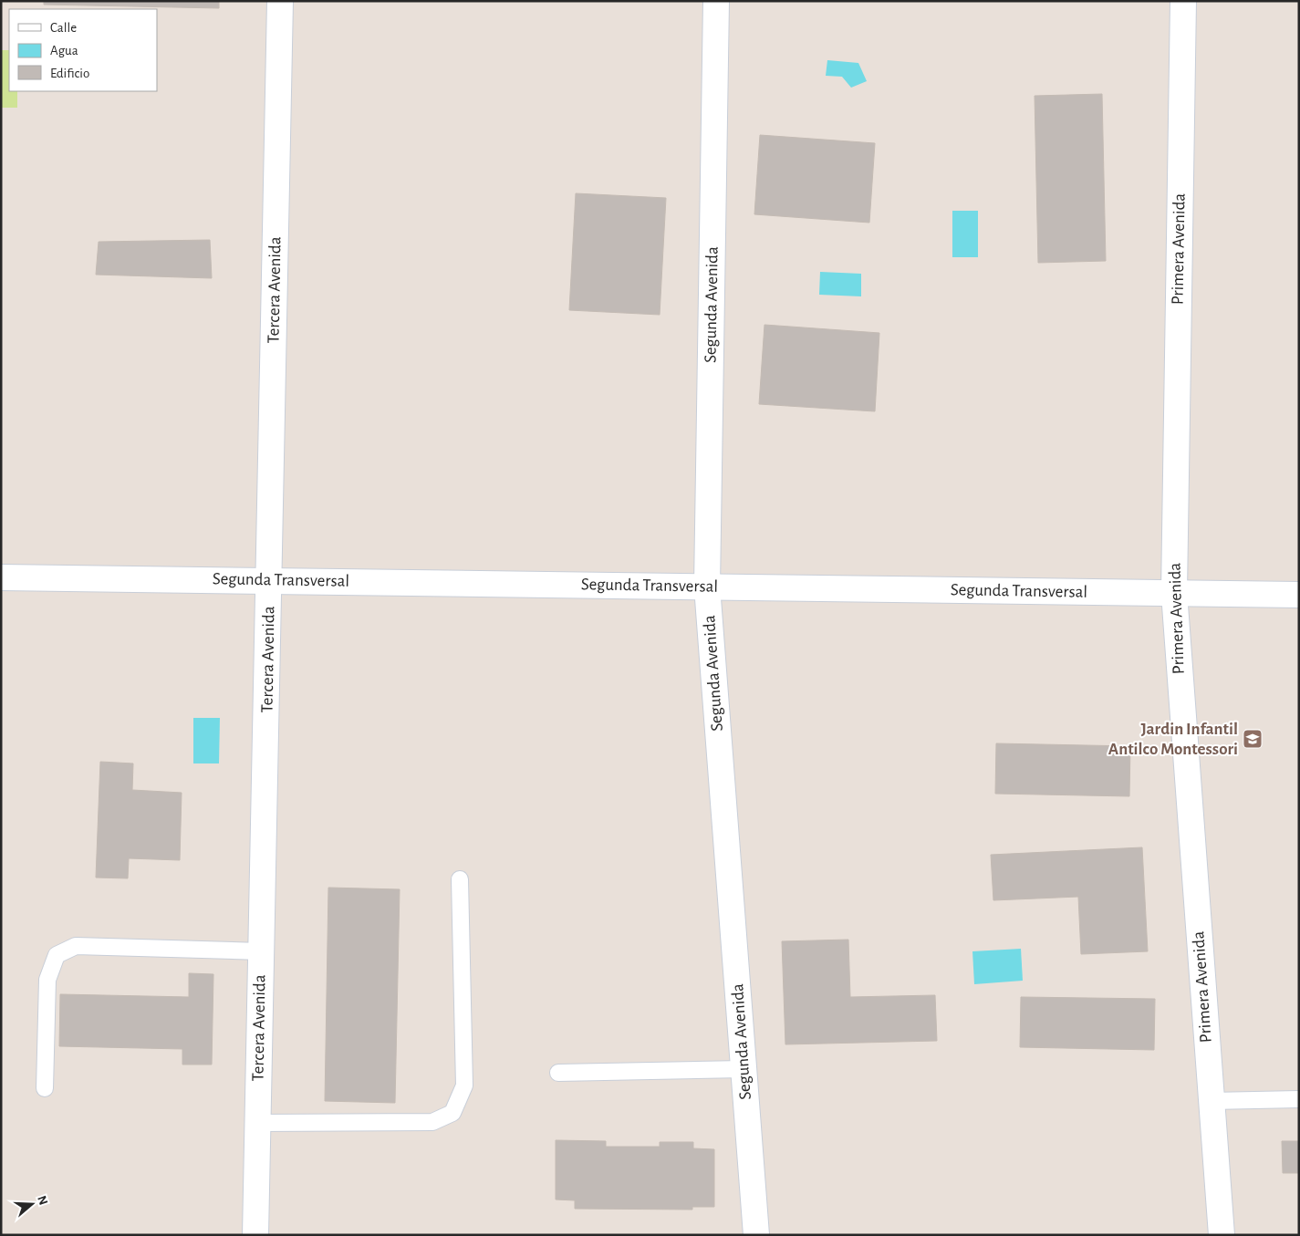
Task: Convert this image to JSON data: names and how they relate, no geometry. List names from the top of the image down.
{
  "streets": {
    "street": [
      "Primera Avenida",
      "Tercera Avenida",
      "Segunda Avenida",
      "Segunda Transversal"
    ]
  },
  "crossings": [
    ["Primera Avenida", "Segunda Transversal"],
    ["Tercera Avenida", "Segunda Transversal"],
    ["Segunda Avenida", "Segunda Transversal"]
  ],
  "places": {
    "school or university": ["Jardin Infantil Antilco Montessori"]
  },
  "legend": ["Calle", "Agua", "Edificio"],
  "north": "right"
}
